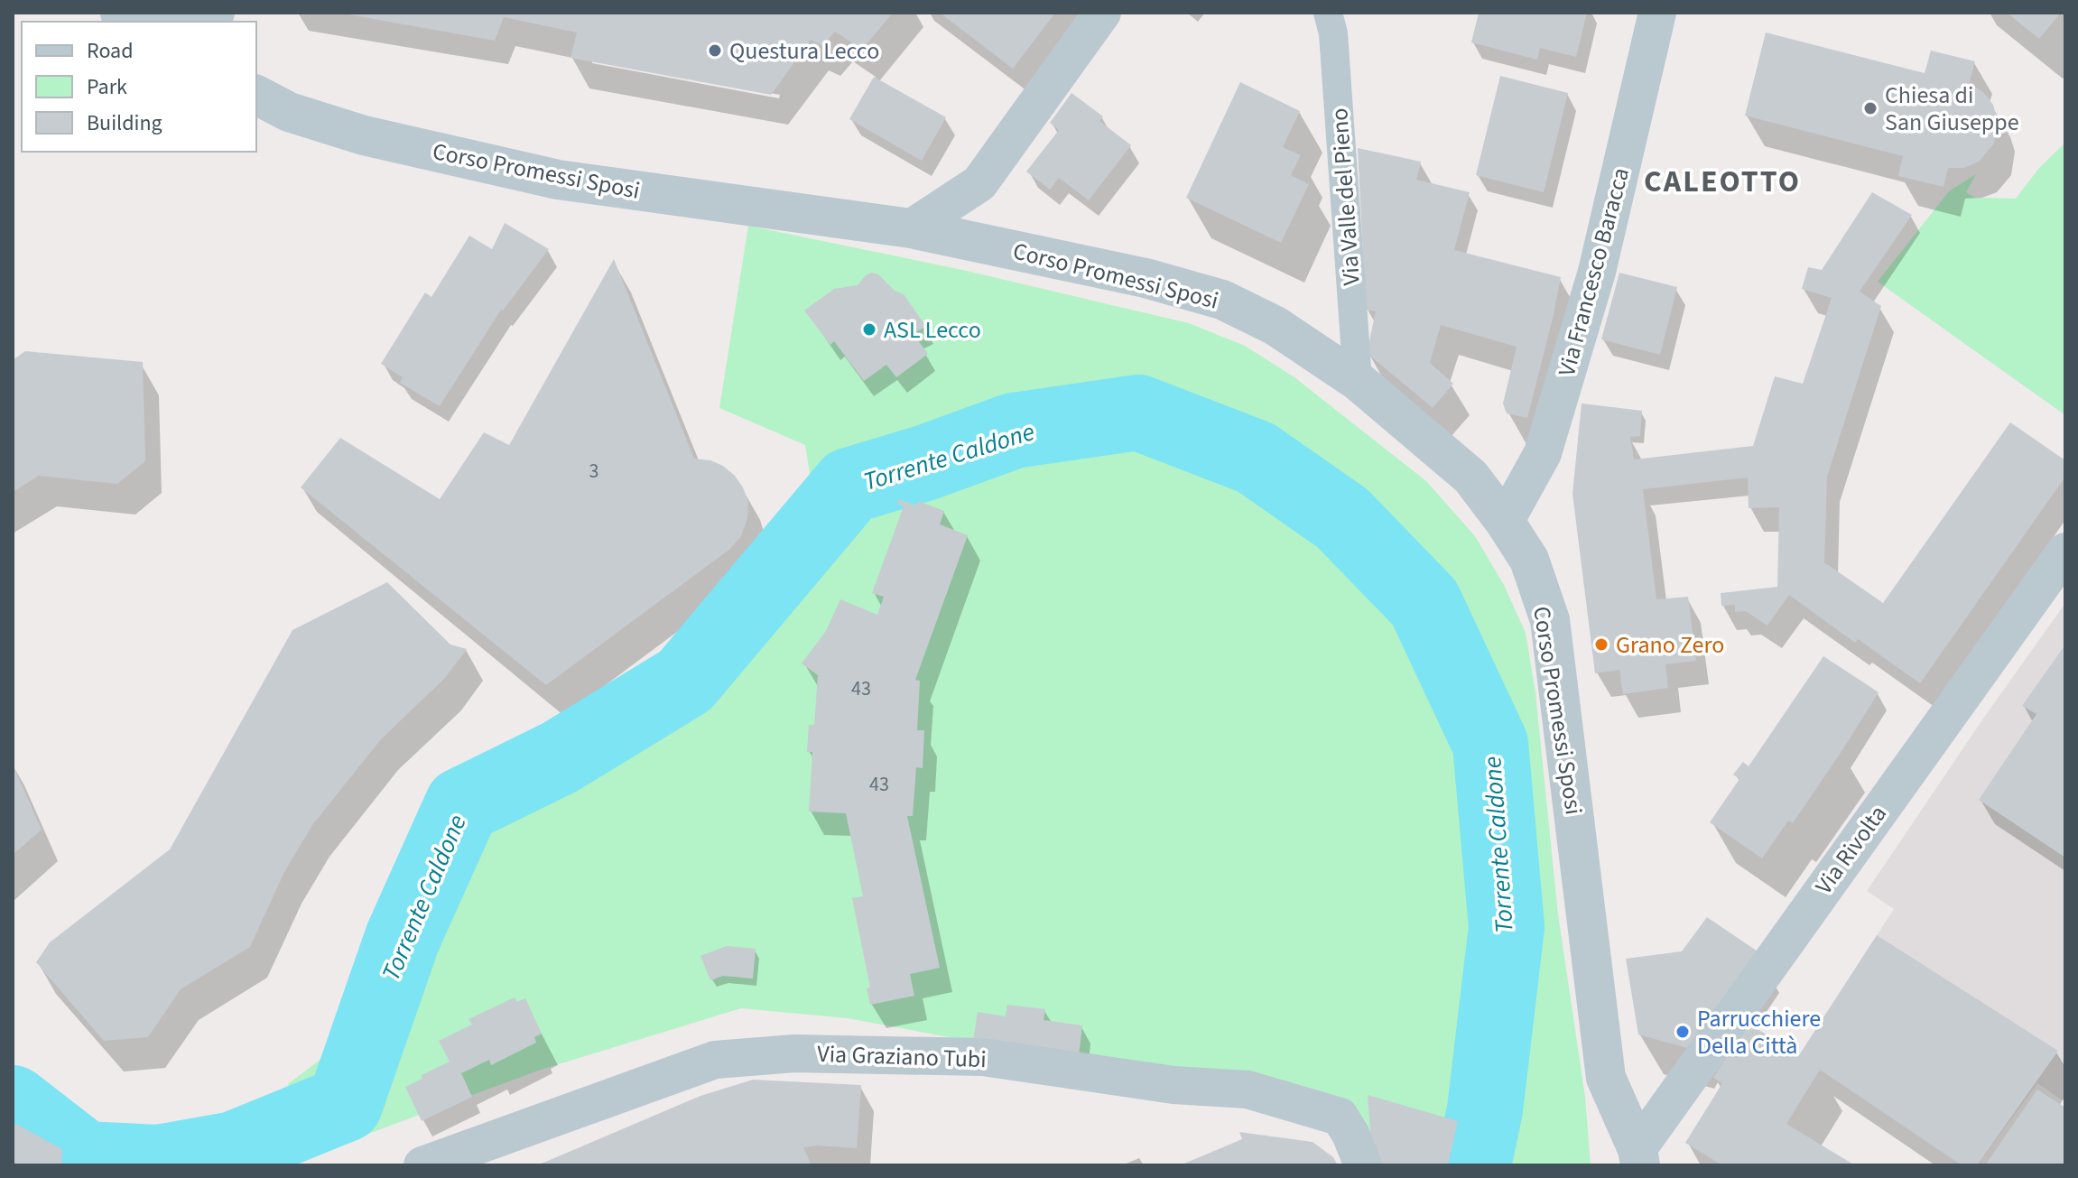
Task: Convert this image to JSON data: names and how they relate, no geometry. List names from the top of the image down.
{
  "streets": {
    "street": [
      "Corso Promessi Sposi",
      "Via Valle del Pieno",
      "Via Francesco Baracca",
      "Via Rivolta",
      "Via Graziano Tubi"
    ]
  },
  "crossings": [
    ["Corso Promessi Sposi", "Via Valle del Pieno"],
    ["Corso Promessi Sposi", "Via Francesco Baracca"],
    ["Corso Promessi Sposi", "Via Rivolta"]
  ],
  "districts": ["CALEOTTO"],
  "water": ["Torrente Caldone"],
  "places": [
    "Questura Lecco",
    "Chiesa di San Giuseppe",
    "ASL Lecco",
    "Grano Zero",
    "Parrucchiere Della Città"
  ],
  "house_numbers": ["3", "43", "43"],
  "legend": ["Road", "Park", "Building"]
}
